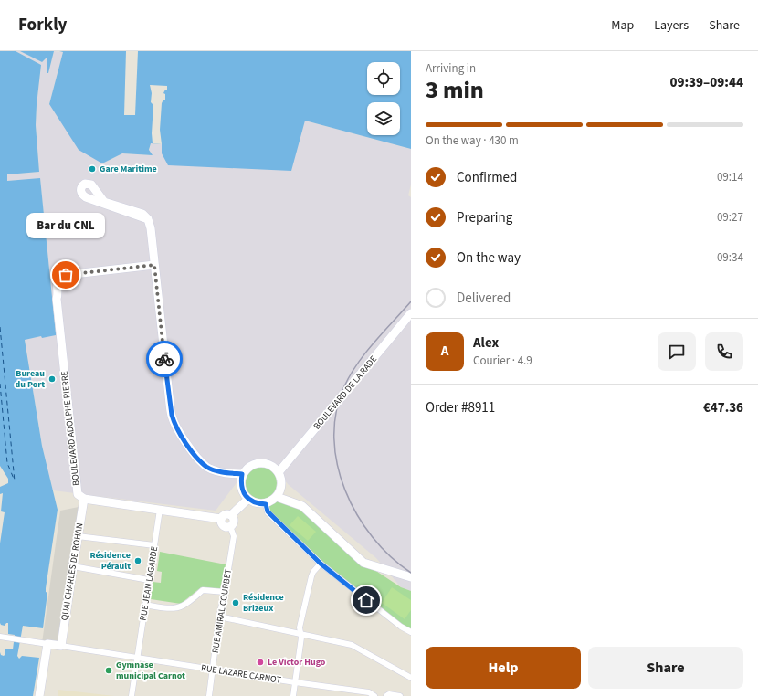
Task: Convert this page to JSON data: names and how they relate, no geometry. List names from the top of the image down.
{
  "streets": {
    "street": [
      "BOULEVARD DE LA RADE",
      "BOULEVARD ADOLPHE PIERRE",
      "QUAI CHARLES DE ROHAN",
      "RUE JEAN LAGARDE",
      "RUE AMIRAL COURBET",
      "RUE LAZARE CARNOT"
    ]
  },
  "crossings": [
    ["BOULEVARD ADOLPHE PIERRE", "QUAI CHARLES DE ROHAN"],
    ["BOULEVARD ADOLPHE PIERRE", "RUE JEAN LAGARDE"],
    ["BOULEVARD ADOLPHE PIERRE", "RUE AMIRAL COURBET"],
    ["QUAI CHARLES DE ROHAN", "RUE LAZARE CARNOT"],
    ["RUE JEAN LAGARDE", "RUE LAZARE CARNOT"],
    ["RUE AMIRAL COURBET", "RUE LAZARE CARNOT"]
  ],
  "places": [
    "Gare Maritime",
    "Bar du CNL",
    "Bureau du Port",
    "Résidence Pérault",
    "Résidence Brizeux",
    "Le Victor Hugo",
    "Gymnase municipal Carnot"
  ],
  "page": {
    "header": "Forkly",
    "nav": ["Map", "Layers", "Share"],
    "heading": ["3 min", "Arriving in", "09:39–09:44"],
    "panel": [
      "Alex",
      "Courier · 4.9",
      "Order #8911",
      "€47.36"
    ],
    "bar": "On the way · 430 m",
    "list": [
      ["Confirmed", "09:14"],
      ["Preparing", "09:27"],
      ["On the way", "09:34"],
      "Delivered"
    ],
    "bubble": "Bar du CNL",
    "round": "A",
    "buttons": ["Help", "Share"]
  }
}
